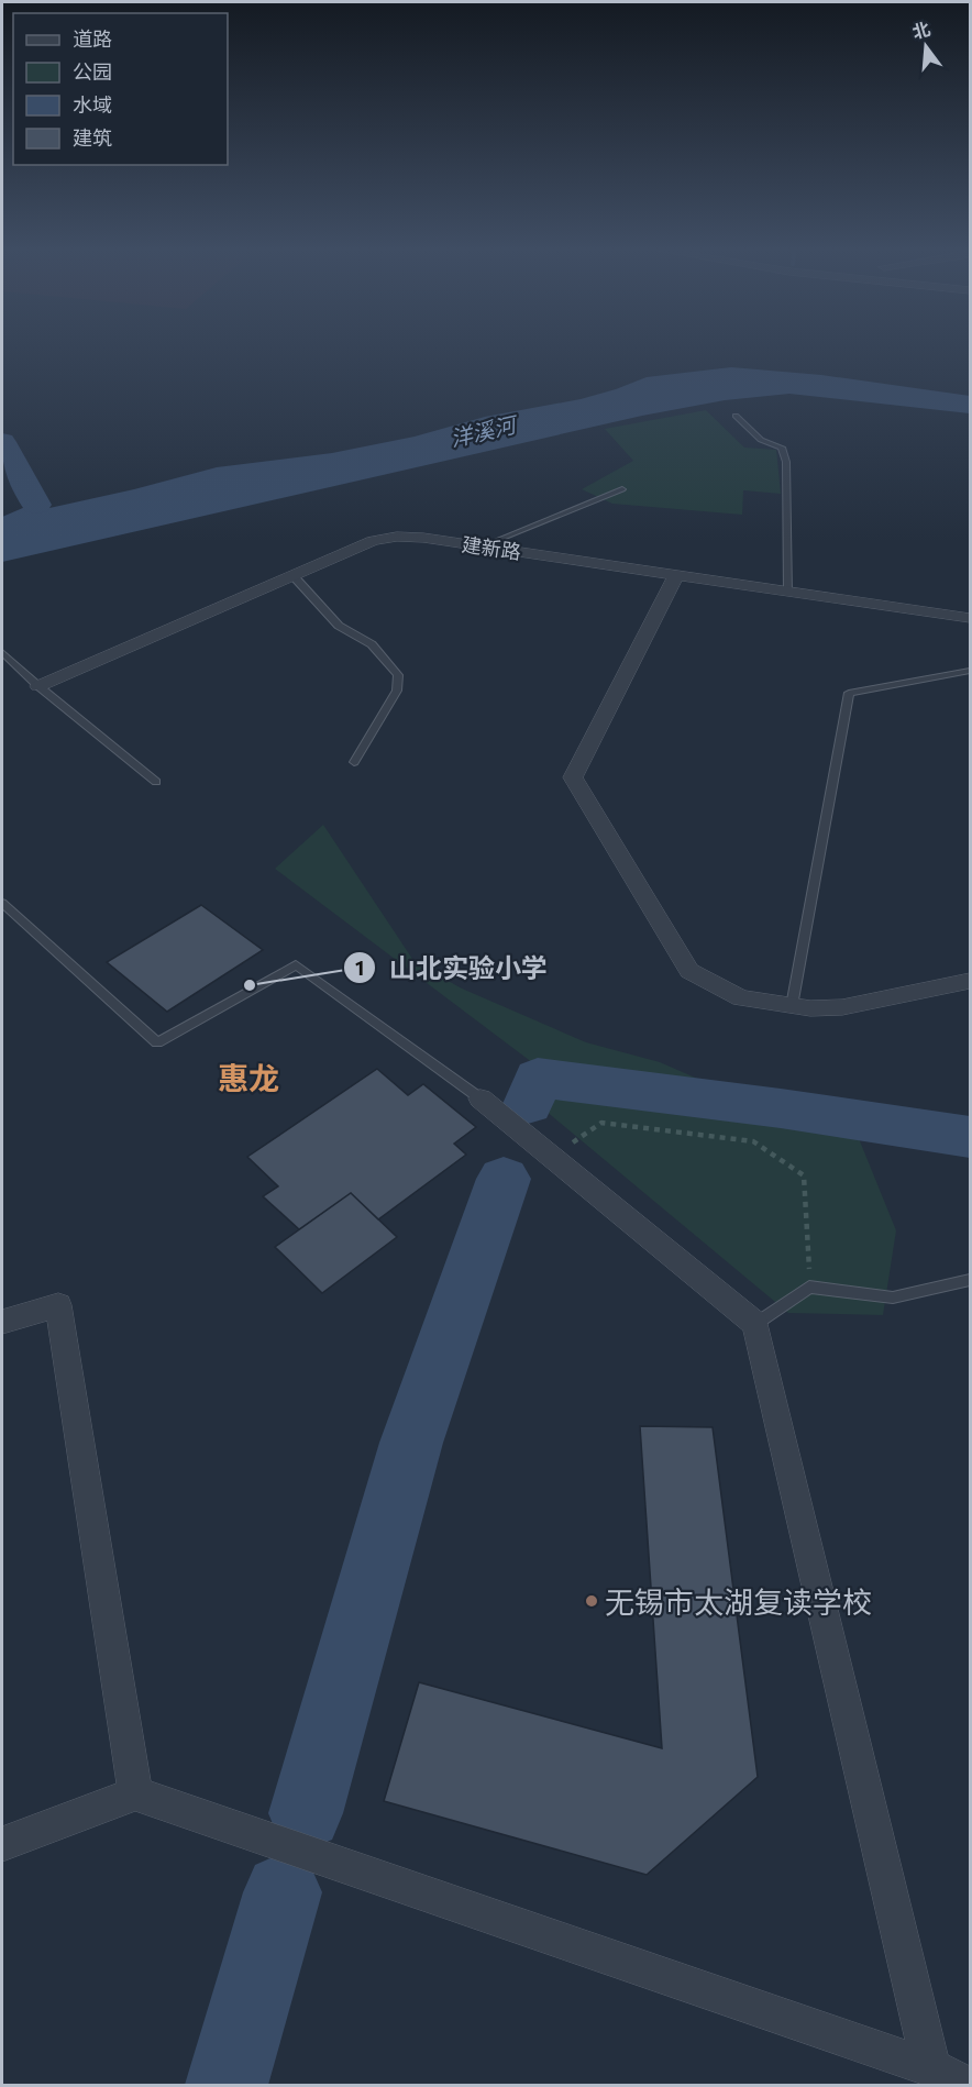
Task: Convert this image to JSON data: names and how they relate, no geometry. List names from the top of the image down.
{
  "streets": {
    "street": ["建新路"]
  },
  "districts": ["惠龙"],
  "water": ["洋溪河"],
  "places": ["山北实验小学", "无锡市太湖复读学校"],
  "legend": [
    "道路",
    "公园",
    "水域",
    "建筑"
  ],
  "north": "top"
}
